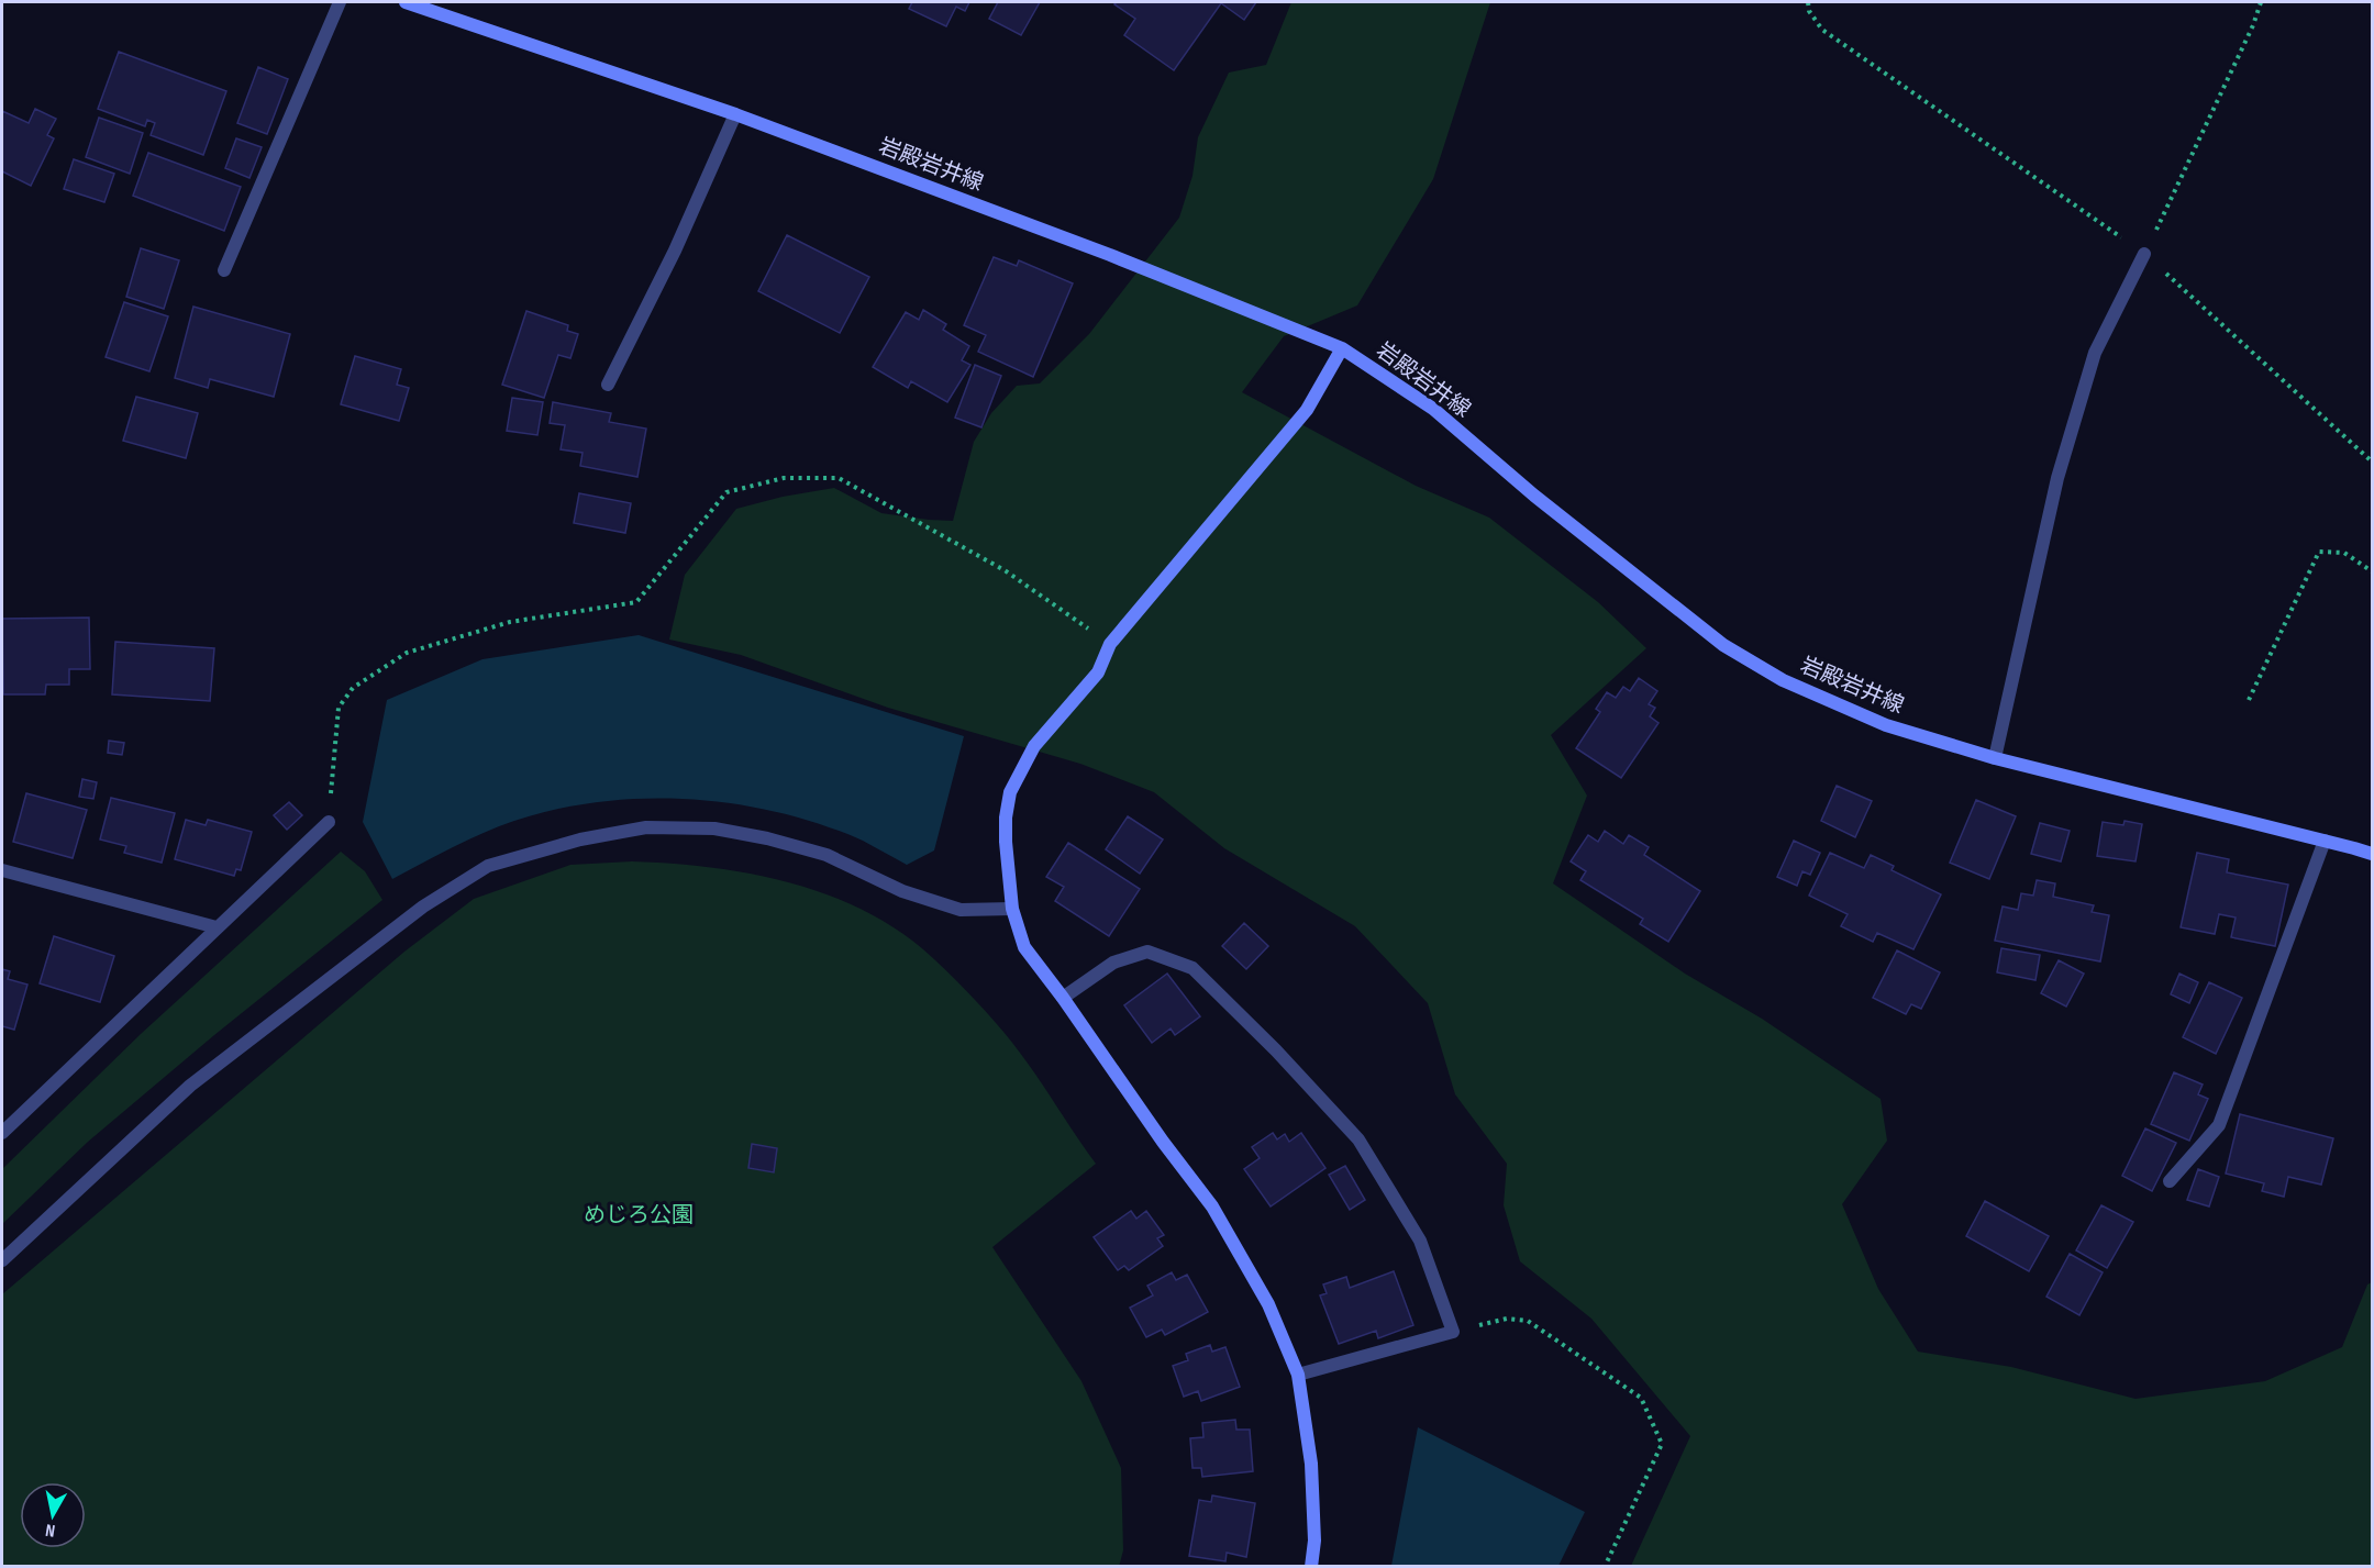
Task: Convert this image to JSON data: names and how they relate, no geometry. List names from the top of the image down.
{
  "streets": {
    "main road": ["岩殿岩井線"]
  },
  "parks": ["めじろ公園"],
  "north": "bottom"
}
